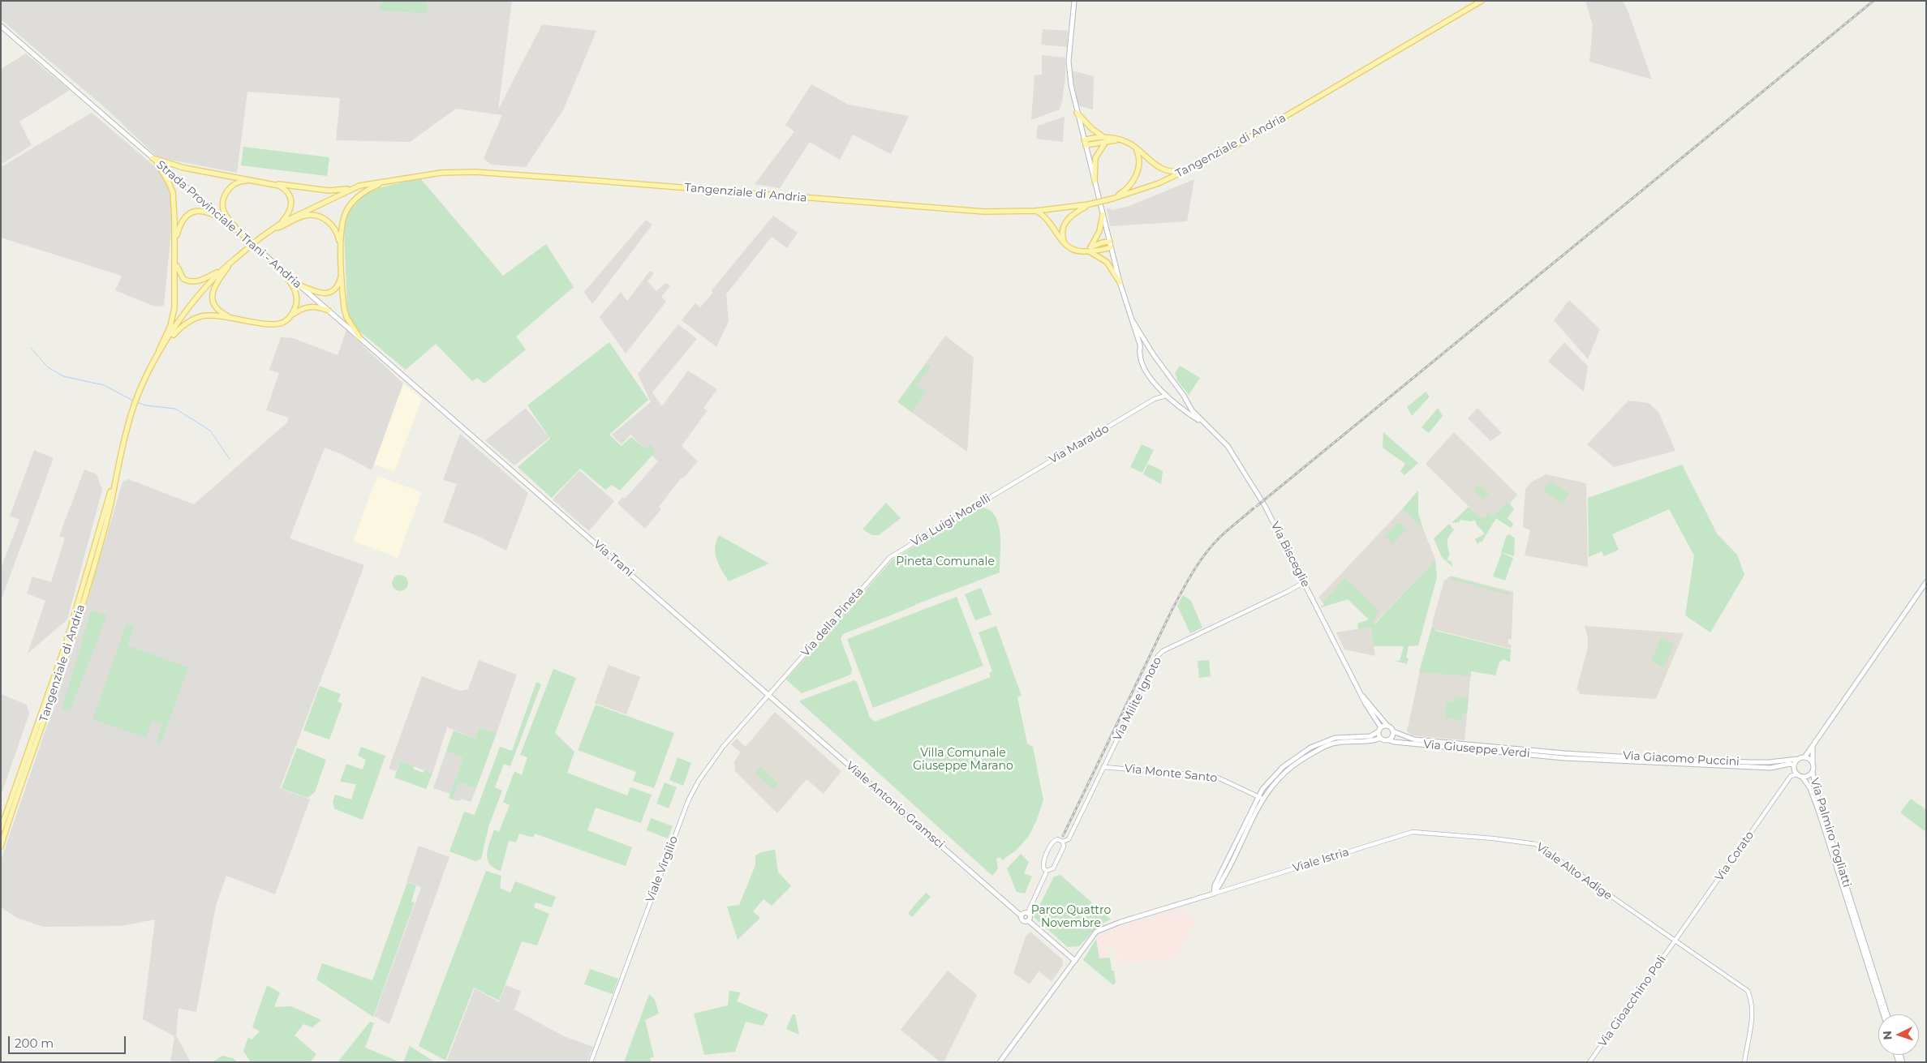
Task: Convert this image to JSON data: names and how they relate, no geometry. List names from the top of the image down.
{
  "streets": {
    "main road": [
      "Tangenziale di Andria",
      "Strada Provinciale 1 Trani - Andria",
      "Via Bisceglie",
      "Via Trani",
      "Via Giuseppe Verdi",
      "Via Giacomo Puccini",
      "Viale Antonio Gramsci",
      "Via Palmiro Togliatti",
      "Viale Istria"
    ],
    "street": [
      "Via Maraldo",
      "Via Luigi Morelli",
      "Via della Pineta",
      "Via Milite Ignoto",
      "Via Monte Santo",
      "Via Corato",
      "Viale Virgilio",
      "Viale Alto Adige",
      "Via Gioacchino Poli"
    ]
  },
  "crossings": [
    ["Strada Provinciale 1 Trani - Andria", "Via Trani"],
    ["Via Maraldo", "Via Luigi Morelli"],
    ["Via Maraldo", "Via Bisceglie"],
    ["Via Luigi Morelli", "Via della Pineta"],
    ["Via Bisceglie", "Via Milite Ignoto"],
    ["Via Bisceglie", "Via Giuseppe Verdi"],
    ["Via Trani", "Via della Pineta"],
    ["Via Trani", "Viale Antonio Gramsci"],
    ["Via Trani", "Viale Virgilio"],
    ["Via della Pineta", "Viale Antonio Gramsci"],
    ["Via della Pineta", "Viale Virgilio"],
    ["Via Milite Ignoto", "Via Monte Santo"],
    ["Via Giuseppe Verdi", "Via Giacomo Puccini"],
    ["Via Giuseppe Verdi", "Via Monte Santo"],
    ["Via Giacomo Puccini", "Via Palmiro Togliatti"],
    ["Via Giacomo Puccini", "Via Corato"],
    ["Viale Antonio Gramsci", "Viale Virgilio"],
    ["Via Palmiro Togliatti", "Via Corato"],
    ["Via Corato", "Viale Alto Adige"],
    ["Via Corato", "Via Gioacchino Poli"],
    ["Viale Istria", "Viale Alto Adige"],
    ["Viale Alto Adige", "Via Gioacchino Poli"]
  ],
  "parks": ["Pineta Comunale", "Villa Comunale Giuseppe Marano", "Parco Quattro Novembre"],
  "scale_bar": "200 m",
  "north": "left"
}
